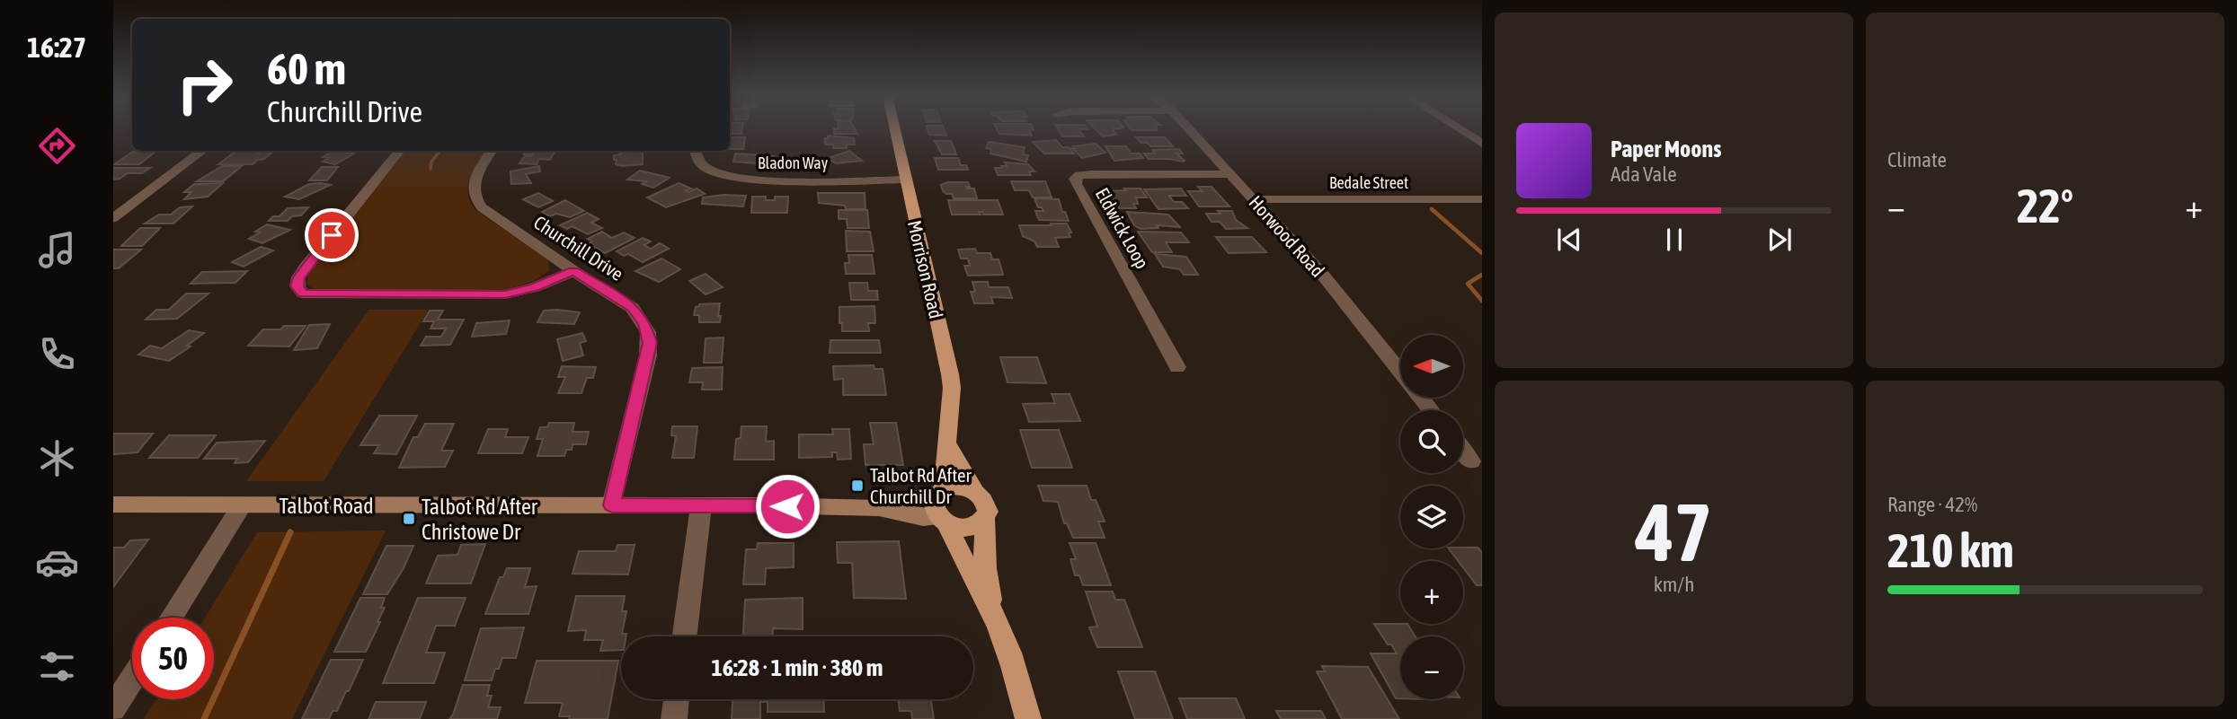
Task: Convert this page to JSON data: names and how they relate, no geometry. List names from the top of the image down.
{
  "streets": {
    "main road": ["Morrison Road", "Talbot Road"],
    "street": [
      "Bladon Way",
      "Bedale Street",
      "Eldwick Loop",
      "Horwood Road",
      "Churchill Drive"
    ]
  },
  "crossings": [
    ["Bladon Way", "Morrison Road"],
    ["Bedale Street", "Horwood Road"],
    ["Eldwick Loop", "Horwood Road"],
    ["Churchill Drive", "Talbot Road"],
    ["Morrison Road", "Talbot Road"]
  ],
  "places": {
    "transit": ["Talbot Rd After Churchill Dr", "Talbot Rd After Christowe Dr"]
  },
  "north": "left",
  "page": {
    "tabs": "16:27",
    "tile": [
      "Climate",
      ["47", "km/h"],
      ["Range · 42%", "210 km"]
    ],
    "turn": ["60 m", "Churchill Drive"],
    "song": ["Paper Moons", "Ada Vale"],
    "heat": ["−", "22°", "+"],
    "map_buttons": ["+", "−"],
    "limit": "50",
    "trip": "16:28 · 1 min · 380 m"
  }
}
